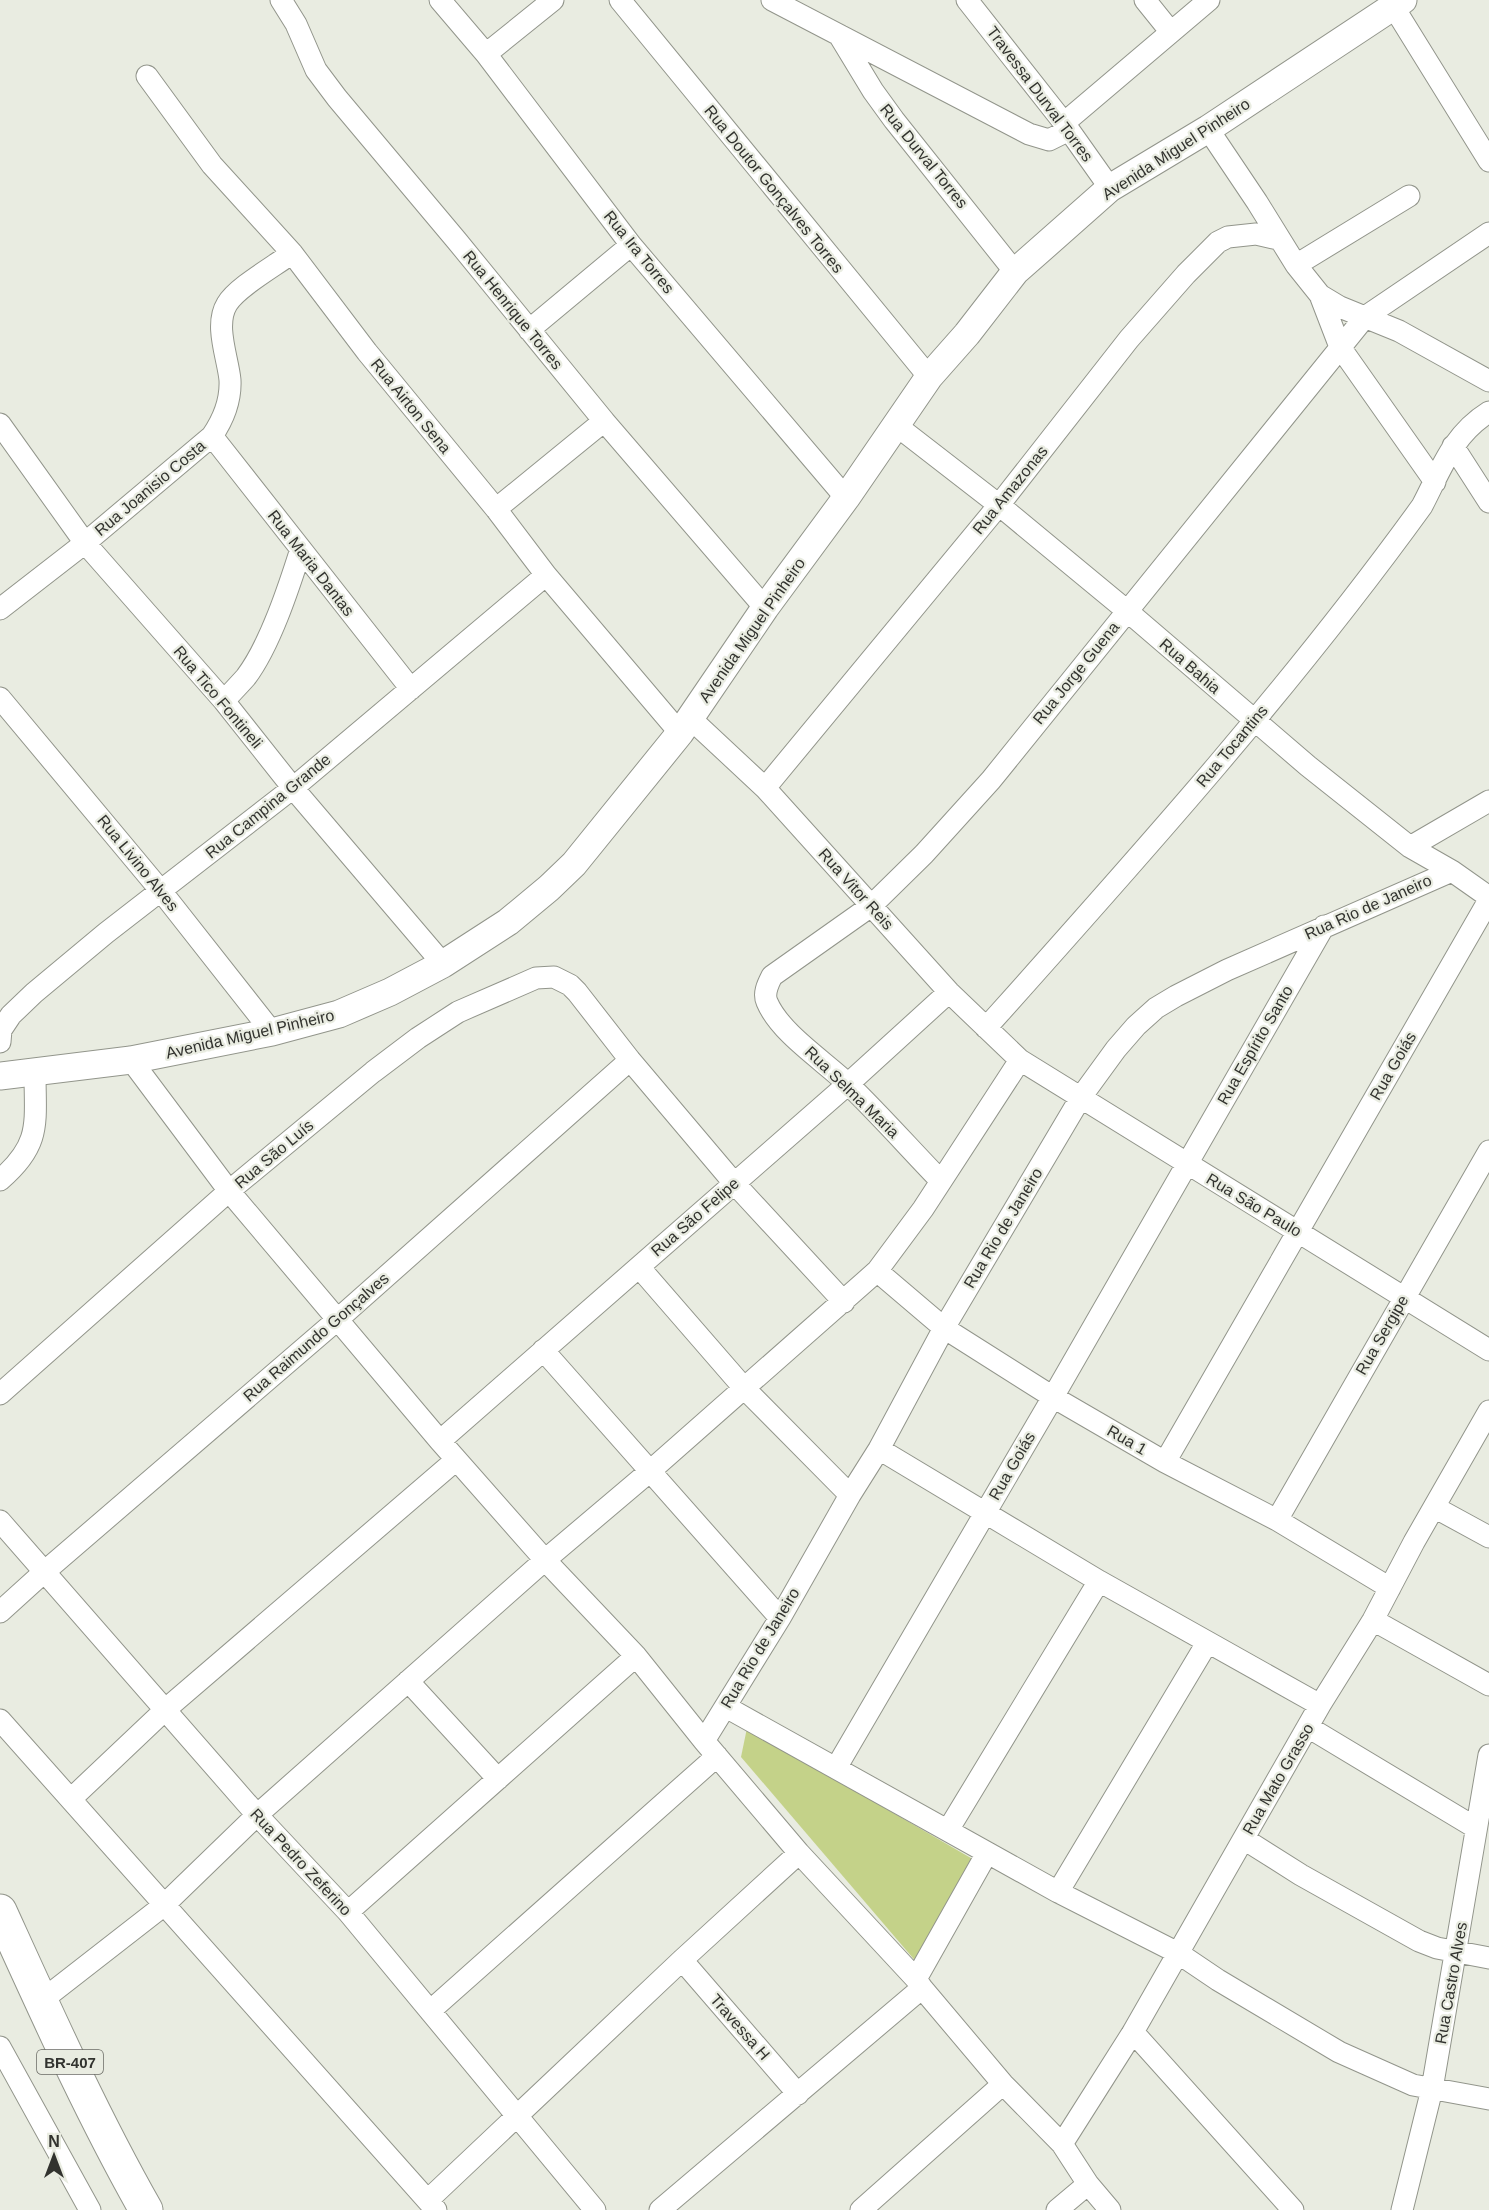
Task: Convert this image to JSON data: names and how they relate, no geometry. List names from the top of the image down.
{
  "streets": {
    "highway": ["BR-407"],
    "street": [
      "Travessa Durval Torres",
      "Avenida Miguel Pinheiro",
      "Rua Durval Torres",
      "Rua Doutor Gonçalves Torres",
      "Rua Ira Torres",
      "Rua Henrique Torres",
      "Rua Airton Sena",
      "Rua Joanisio Costa",
      "Rua Amazonas",
      "Rua Maria Dantas",
      "Rua Bahia",
      "Rua Jorge Guena",
      "Rua Tico Fontineli",
      "Rua Tocantins",
      "Rua Campina Grande",
      "Rua Livino Alves",
      "Rua Vitor Reis",
      "Rua Rio de Janeiro",
      "Rua Espírito Santo",
      "Rua Goiás",
      "Rua Selma Maria",
      "Rua São Luís",
      "Rua São Paulo",
      "Rua São Felipe",
      "Rua Sergipe",
      "Rua Raimundo Gonçalves",
      "Rua 1",
      "Rua Mato Grasso",
      "Rua Pedro Zeferino",
      "Rua Castro Alves",
      "Travessa H"
    ]
  },
  "crossings": [
    ["Travessa Durval Torres", "Avenida Miguel Pinheiro"],
    ["Avenida Miguel Pinheiro", "Rua Durval Torres"],
    ["Avenida Miguel Pinheiro", "Rua Doutor Gonçalves Torres"],
    ["Avenida Miguel Pinheiro", "Rua Ira Torres"],
    ["Avenida Miguel Pinheiro", "Rua Henrique Torres"],
    ["Avenida Miguel Pinheiro", "Rua Airton Sena"],
    ["Avenida Miguel Pinheiro", "Rua Bahia"],
    ["Avenida Miguel Pinheiro", "Rua Tico Fontineli"],
    ["Avenida Miguel Pinheiro", "Rua Livino Alves"],
    ["Avenida Miguel Pinheiro", "Rua Vitor Reis"],
    ["Rua Airton Sena", "Rua Joanisio Costa"],
    ["Rua Airton Sena", "Rua Campina Grande"],
    ["Rua Airton Sena", "Rua Vitor Reis"],
    ["Rua Joanisio Costa", "Rua Maria Dantas"],
    ["Rua Joanisio Costa", "Rua Tico Fontineli"],
    ["Rua Amazonas", "Rua Bahia"],
    ["Rua Amazonas", "Rua Vitor Reis"],
    ["Rua Maria Dantas", "Rua Campina Grande"],
    ["Rua Bahia", "Rua Jorge Guena"],
    ["Rua Bahia", "Rua Tocantins"],
    ["Rua Bahia", "Rua Rio de Janeiro"],
    ["Rua Bahia", "Rua Goiás"],
    ["Rua Jorge Guena", "Rua Vitor Reis"],
    ["Rua Jorge Guena", "Rua Selma Maria"],
    ["Rua Tico Fontineli", "Rua Campina Grande"],
    ["Rua Tocantins", "Rua Vitor Reis"],
    ["Rua Campina Grande", "Rua Livino Alves"],
    ["Rua Vitor Reis", "Rua São Paulo"],
    ["Rua Vitor Reis", "Rua São Felipe"],
    ["Rua Rio de Janeiro", "Rua Espírito Santo"],
    ["Rua Rio de Janeiro", "Rua São Paulo"],
    ["Rua Rio de Janeiro", "Rua 1"],
    ["Rua Rio de Janeiro", "Rua Pedro Zeferino"],
    ["Rua Espírito Santo", "Rua Goiás"],
    ["Rua Espírito Santo", "Rua São Paulo"],
    ["Rua Goiás", "Rua São Paulo"],
    ["Rua Goiás", "Rua 1"],
    ["Rua Selma Maria", "Rua São Felipe"],
    ["Rua São Luís", "Rua Raimundo Gonçalves"],
    ["Rua São Paulo", "Rua Sergipe"],
    ["Rua Sergipe", "Rua 1"],
    ["Rua Raimundo Gonçalves", "Rua Pedro Zeferino"],
    ["Rua 1", "Rua Mato Grasso"]
  ],
  "north": "top"
}
